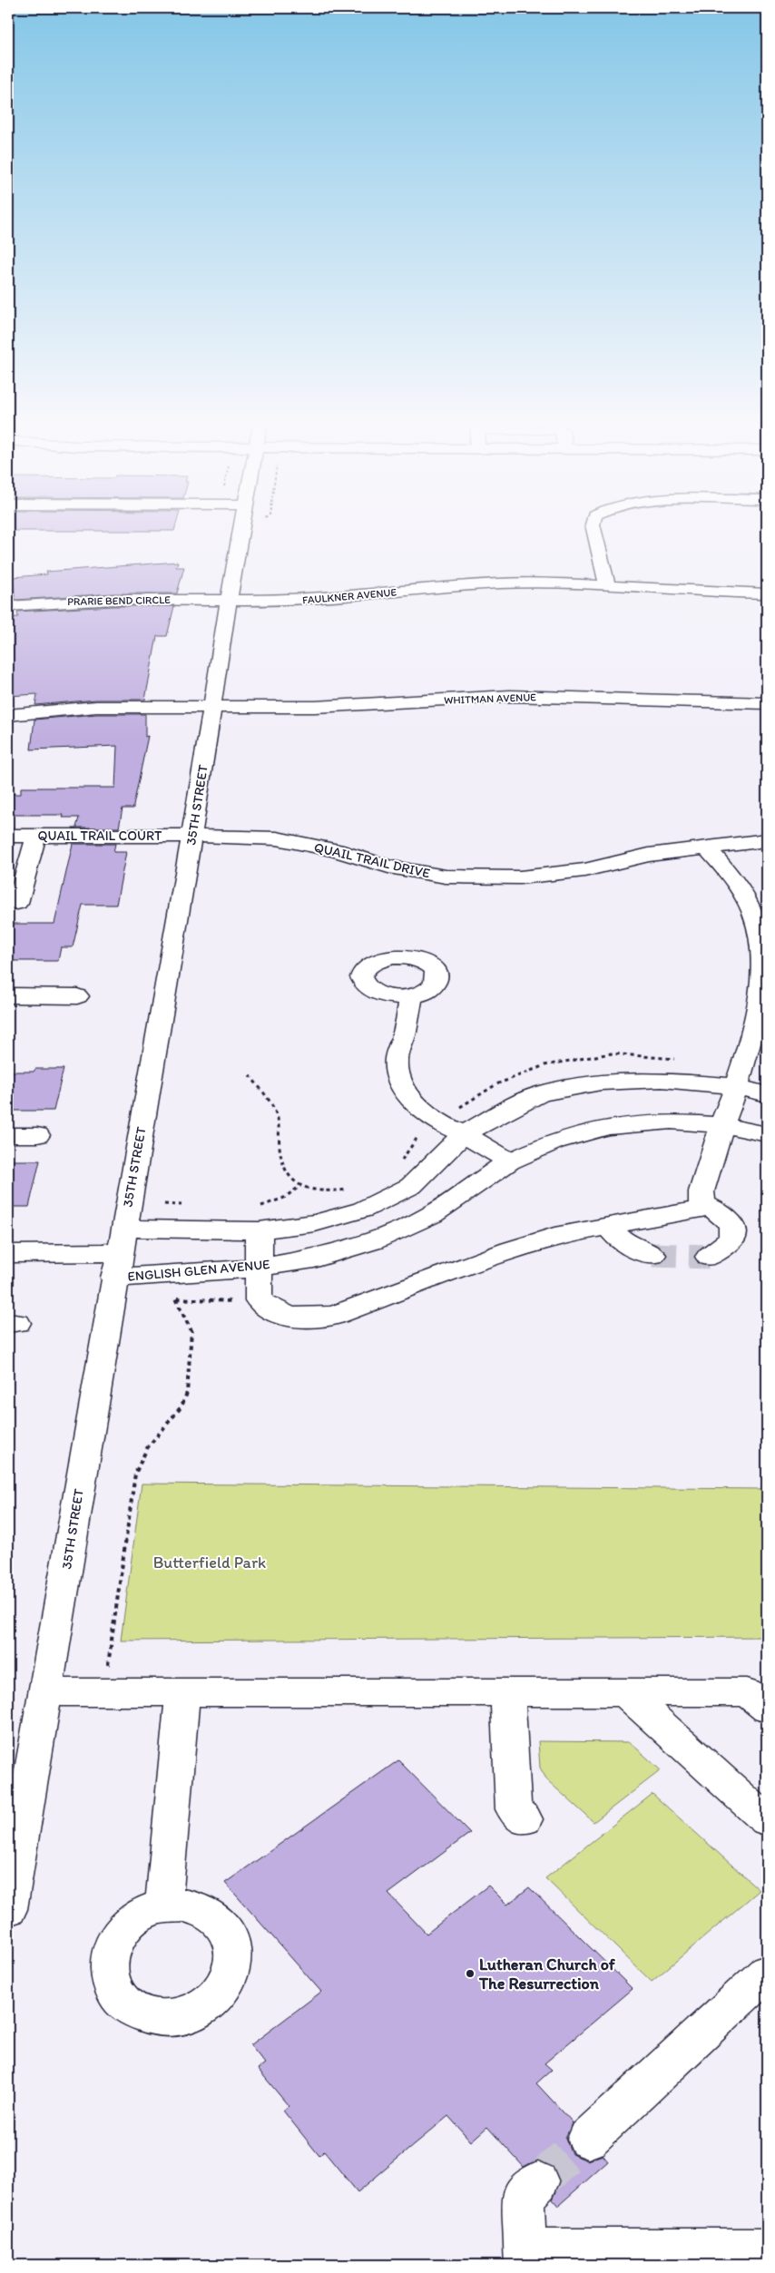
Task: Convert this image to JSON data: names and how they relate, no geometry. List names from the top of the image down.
{
  "streets": {
    "street": [
      "FAULKNER AVENUE",
      "PRARIE BEND CIRCLE",
      "WHITMAN AVENUE",
      "35TH STREET",
      "QUAIL TRAIL COURT",
      "QUAIL TRAIL DRIVE",
      "ENGLISH GLEN AVENUE"
    ]
  },
  "crossings": [
    ["FAULKNER AVENUE", "PRARIE BEND CIRCLE"],
    ["FAULKNER AVENUE", "35TH STREET"],
    ["PRARIE BEND CIRCLE", "35TH STREET"],
    ["WHITMAN AVENUE", "35TH STREET"],
    ["35TH STREET", "QUAIL TRAIL COURT"],
    ["35TH STREET", "QUAIL TRAIL DRIVE"],
    ["35TH STREET", "ENGLISH GLEN AVENUE"],
    ["QUAIL TRAIL COURT", "QUAIL TRAIL DRIVE"]
  ],
  "parks": ["Butterfield Park"],
  "places": ["Lutheran Church of The Resurrection"]
}
